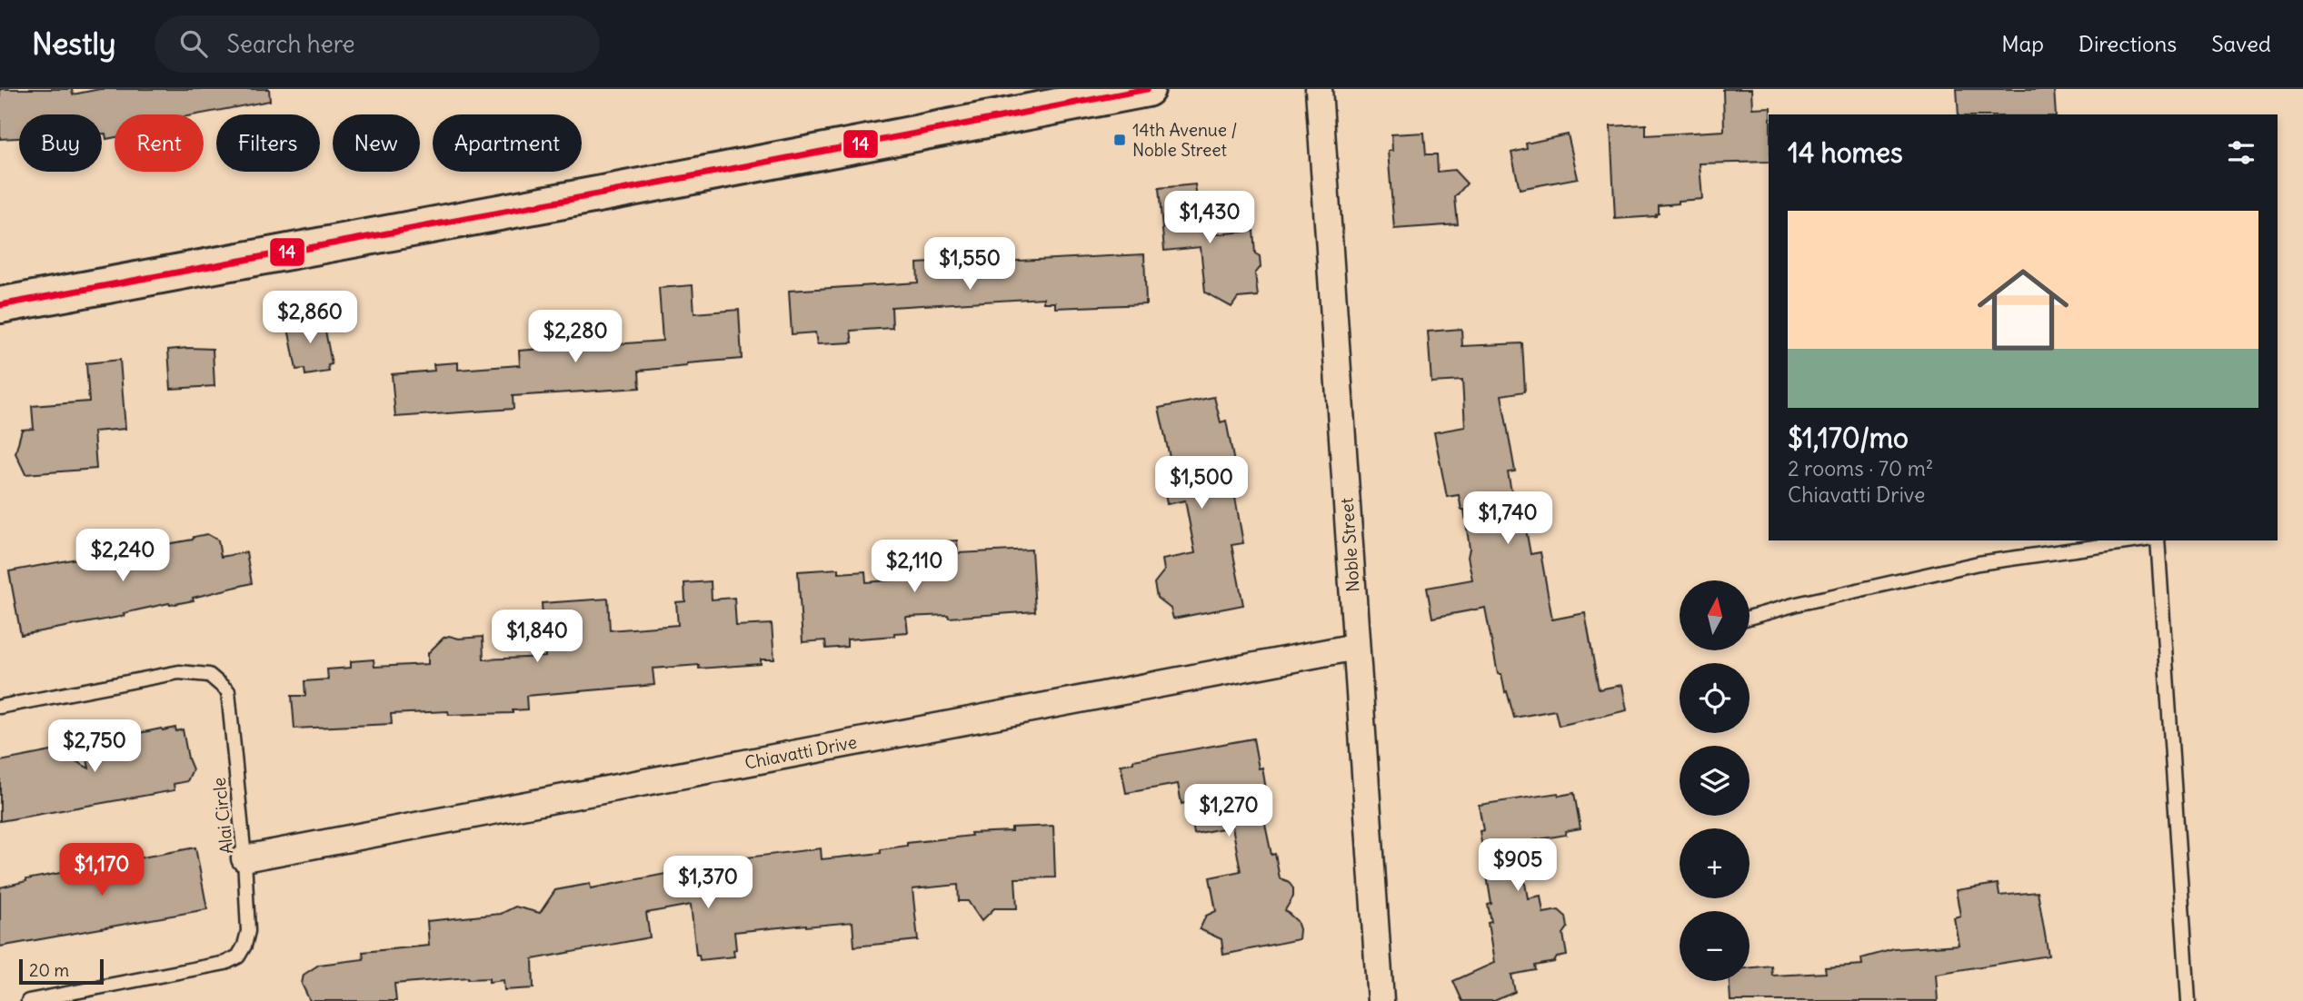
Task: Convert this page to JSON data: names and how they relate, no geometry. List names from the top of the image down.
{
  "streets": {
    "street": ["Noble Street", "Chiavatti Drive"],
    "lane": ["Alai Circle"]
  },
  "crossings": [
    ["Noble Street", "Chiavatti Drive"],
    ["Chiavatti Drive", "Alai Circle"]
  ],
  "places": {
    "transit": ["14th Avenue / Noble Street"]
  },
  "lines": ["transit line 14"],
  "scale_bar": "20 m",
  "north": "top",
  "page": {
    "header": "Nestly",
    "search": "Search here",
    "nav": ["Map", "Directions", "Saved"],
    "chip": [
      "Buy",
      "Rent",
      "Filters",
      "New",
      "Apartment"
    ],
    "heading": "14 homes",
    "price": [
      "$1,430",
      "$1,550",
      "$2,860",
      "$2,280",
      "$1,500",
      "$1,740",
      "$2,240",
      "$2,110",
      "$1,840",
      "$2,750",
      "$1,270",
      "$905",
      "$1,170",
      "$1,370"
    ],
    "list": [
      {
        "name": "$1,170/mo",
        "note": "2 rooms · 70 m² · Chiavatti Drive"
      }
    ],
    "map_buttons": ["+", "−"],
    "scale": "20 m"
  }
}
